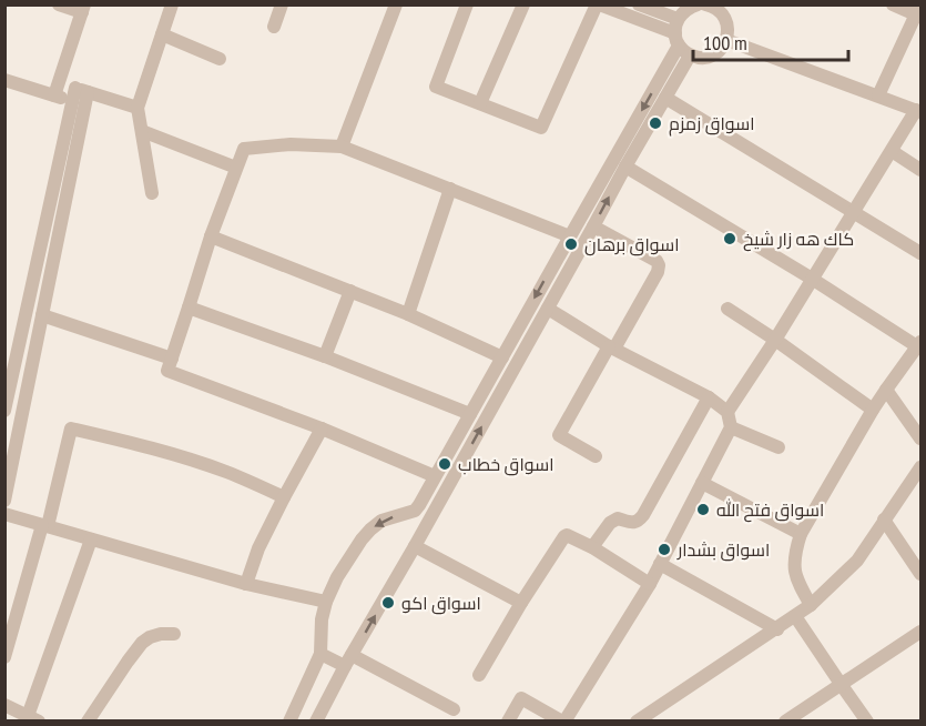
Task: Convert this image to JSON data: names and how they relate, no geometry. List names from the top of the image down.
{
  "places": [
    "اسواق زمزم",
    "كاك هه زار شيخ",
    "اسواق برهان",
    "اسواق خطاب",
    "اسواق فتح الله",
    "اسواق بشدار",
    "اسواق اكو"
  ],
  "scale_bar": "100 m"
}
